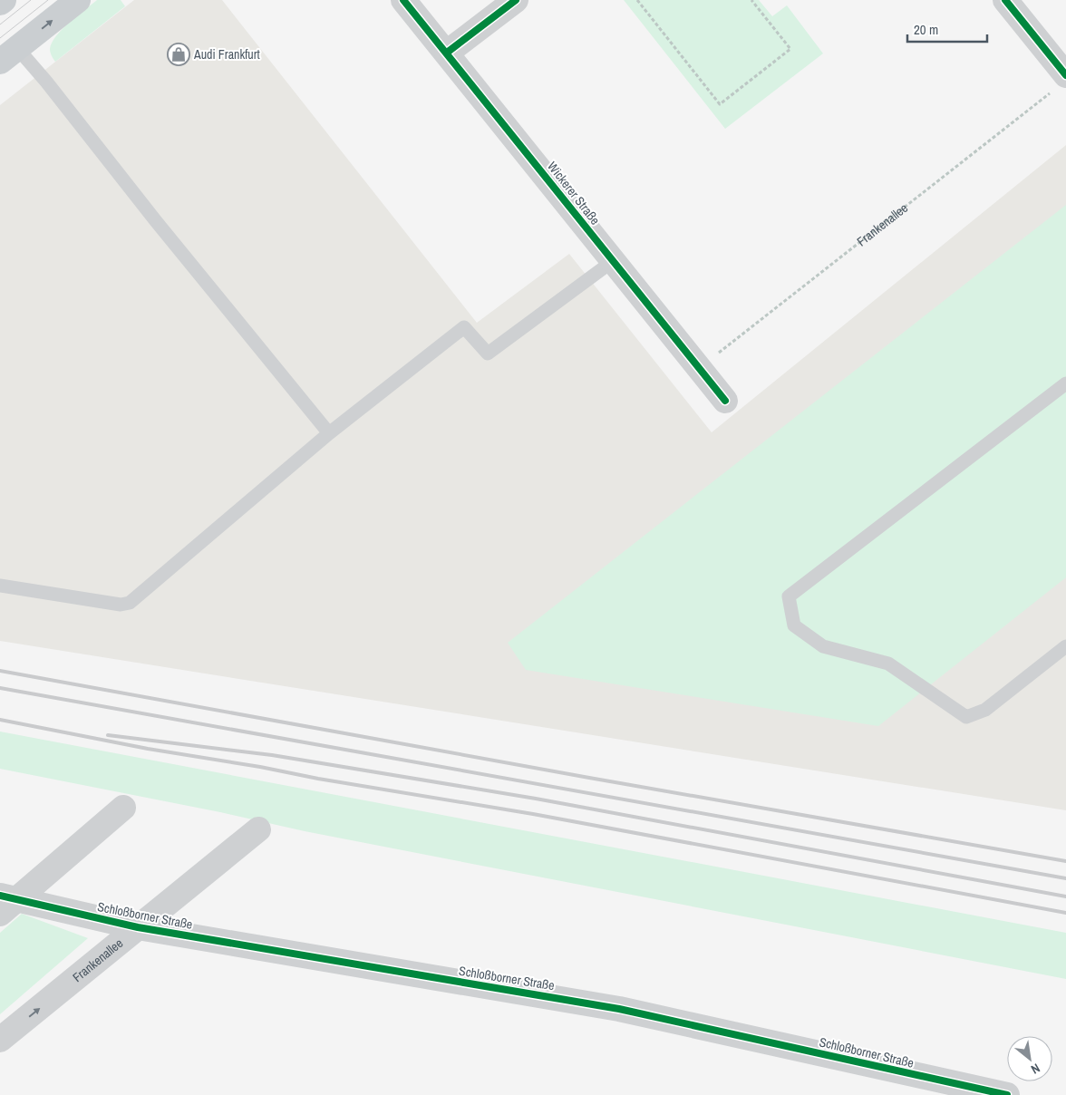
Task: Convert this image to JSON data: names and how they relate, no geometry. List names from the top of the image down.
{
  "streets": {
    "street": ["Wickerer Straße", "Frankenallee", "Schloßborner Straße"]
  },
  "crossings": [
    ["Wickerer Straße", "Frankenallee"],
    ["Frankenallee", "Schloßborner Straße"]
  ],
  "places": {
    "shop": ["Audi Frankfurt"]
  },
  "scale_bar": "20 m",
  "north": "bottom right"
}
